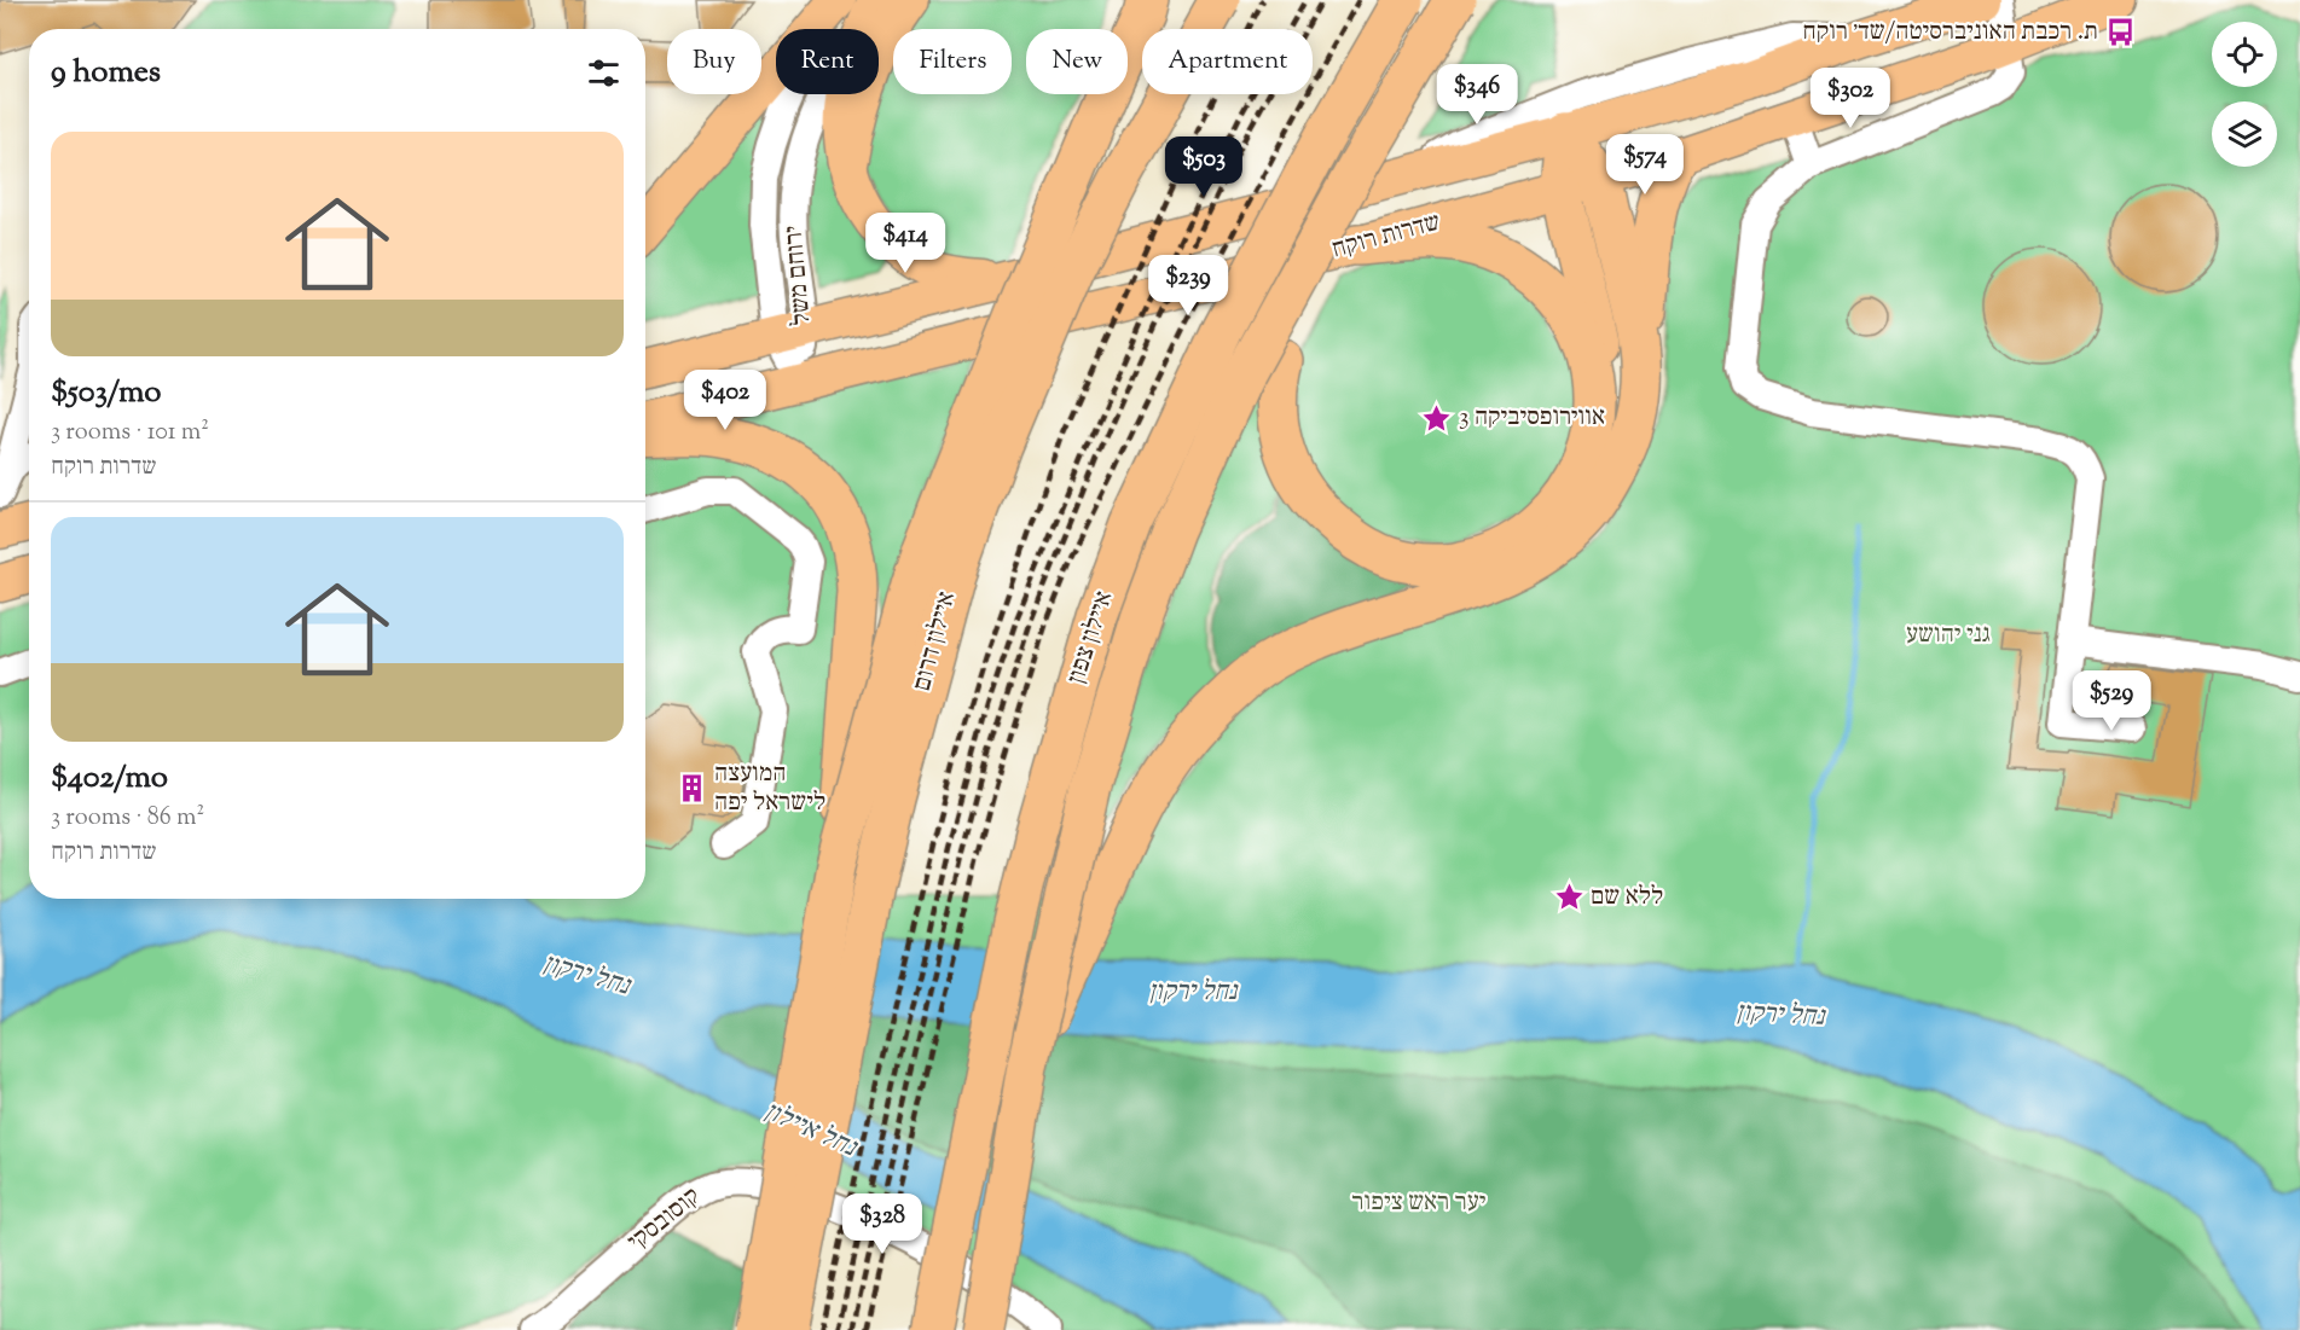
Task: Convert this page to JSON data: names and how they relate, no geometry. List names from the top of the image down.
{
  "streets": {
    "highway": ["איילון צפון", "איילון דרום"],
    "main road": ["שדרות רוקח"],
    "street": ["ירוחם משל", "קוסובסקי"]
  },
  "crossings": [
    ["שדרות רוקח", "ירוחם משל"]
  ],
  "water": ["נחל ירקון", "נחל איילון"],
  "parks": ["גני יהושע", "יער ראש ציפור"],
  "places": {
    "bus stop": ["ת. רכבת האוניברסיטה/שד׳ רוקח"],
    "place": ["אווירופסיביקה 3", "ללא שם"],
    "building": ["המועצה לישראל יפה"]
  },
  "page": {
    "chip": [
      "Buy",
      "Rent",
      "Filters",
      "New",
      "Apartment"
    ],
    "heading": "9 homes",
    "price": [
      "$346",
      "$302",
      "$574",
      "$503",
      "$414",
      "$239",
      "$402",
      "$529",
      "$328"
    ],
    "list": [
      {
        "name": "$503/mo",
        "note": "3 rooms · 101 m² · שדרות רוקח"
      },
      {
        "name": "$402/mo",
        "note": "3 rooms · 86 m² · שדרות רוקח"
      }
    ]
  }
}
